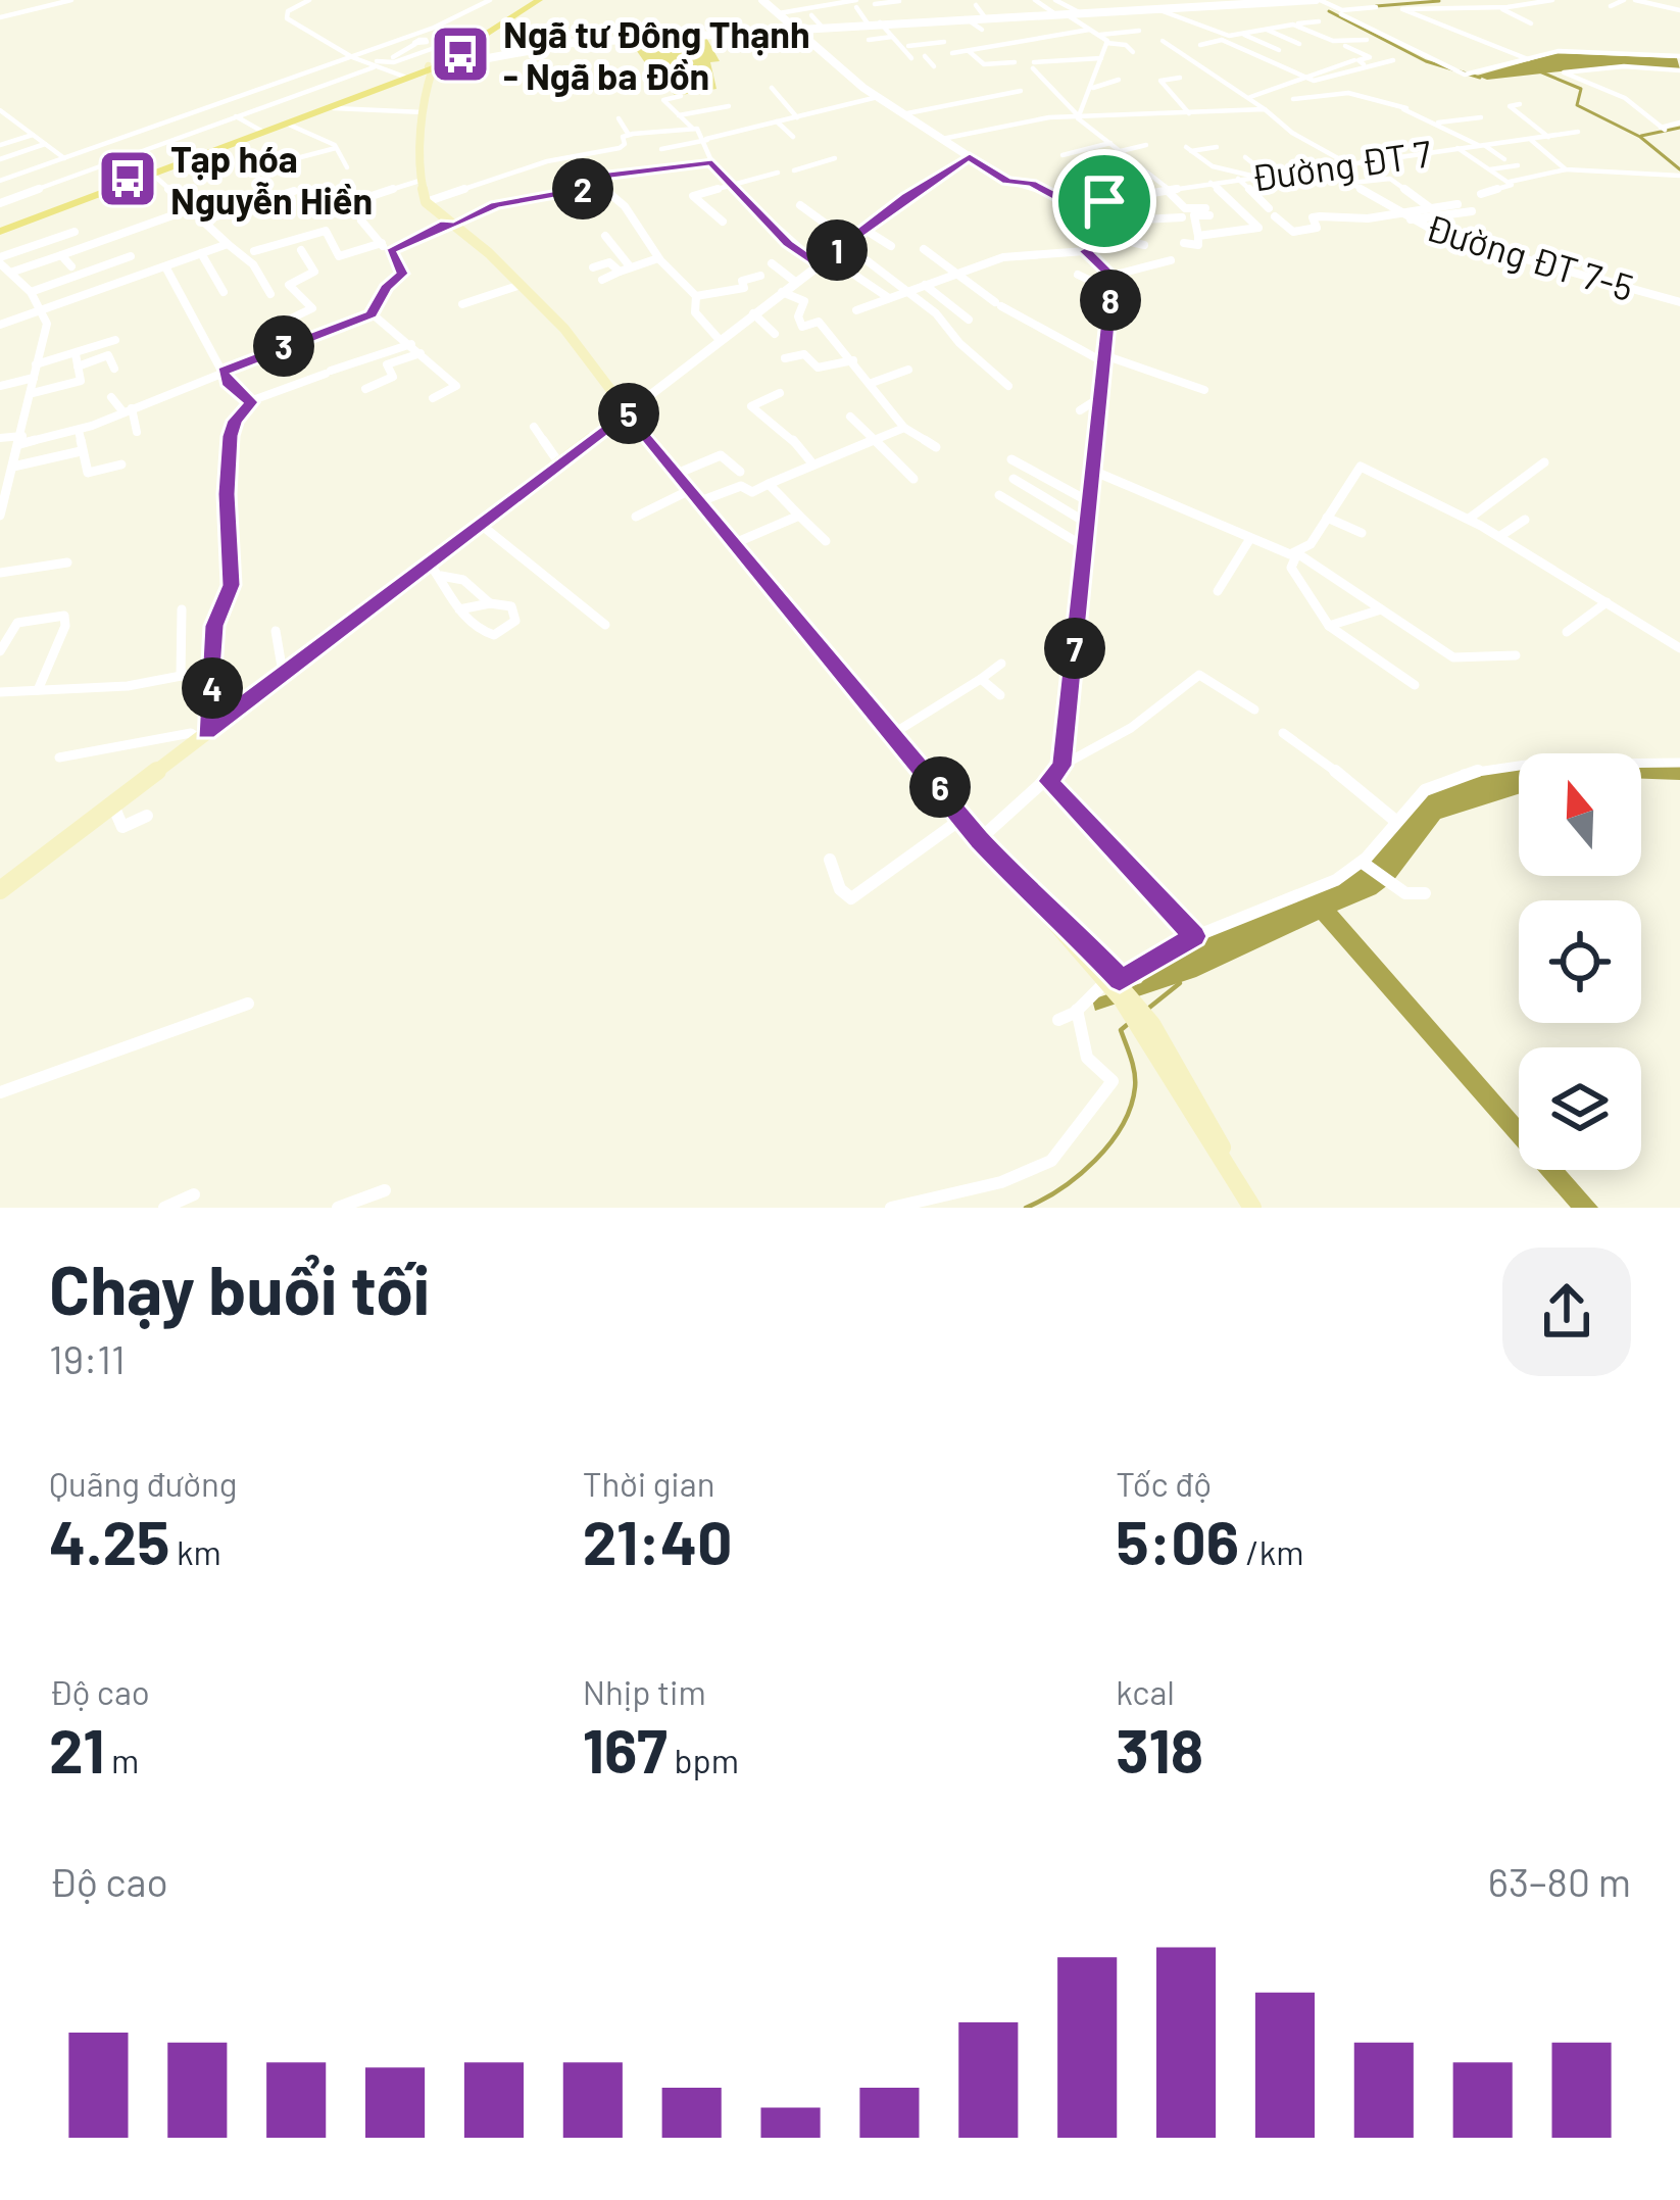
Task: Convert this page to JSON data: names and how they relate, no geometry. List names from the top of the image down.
{
  "streets": {
    "street": ["Đường ĐT 7", "Đường ĐT 7-5"]
  },
  "crossings": [
    ["Đường ĐT 7", "Đường ĐT 7-5"]
  ],
  "places": {
    "bus stop": ["Ngã tư Đông Thạnh - Ngã ba Đồn", "Tạp hóa Nguyễn Hiền"]
  },
  "north": "top",
  "page": {
    "pins": [
      "2",
      "1",
      "8",
      "3",
      "5",
      "7",
      "4",
      "6"
    ],
    "heading": ["Chạy buổi tối", "19:11"],
    "stats": [
      ["Quãng đường", "4.25 km"],
      ["Thời gian", "21:40"],
      ["Tốc độ", "5:06 /km"],
      ["Độ cao", "21 m"],
      ["Nhịp tim", "167 bpm"],
      ["kcal", "318"]
    ],
    "chart": ["Độ cao", "63–80 m"]
  }
}
